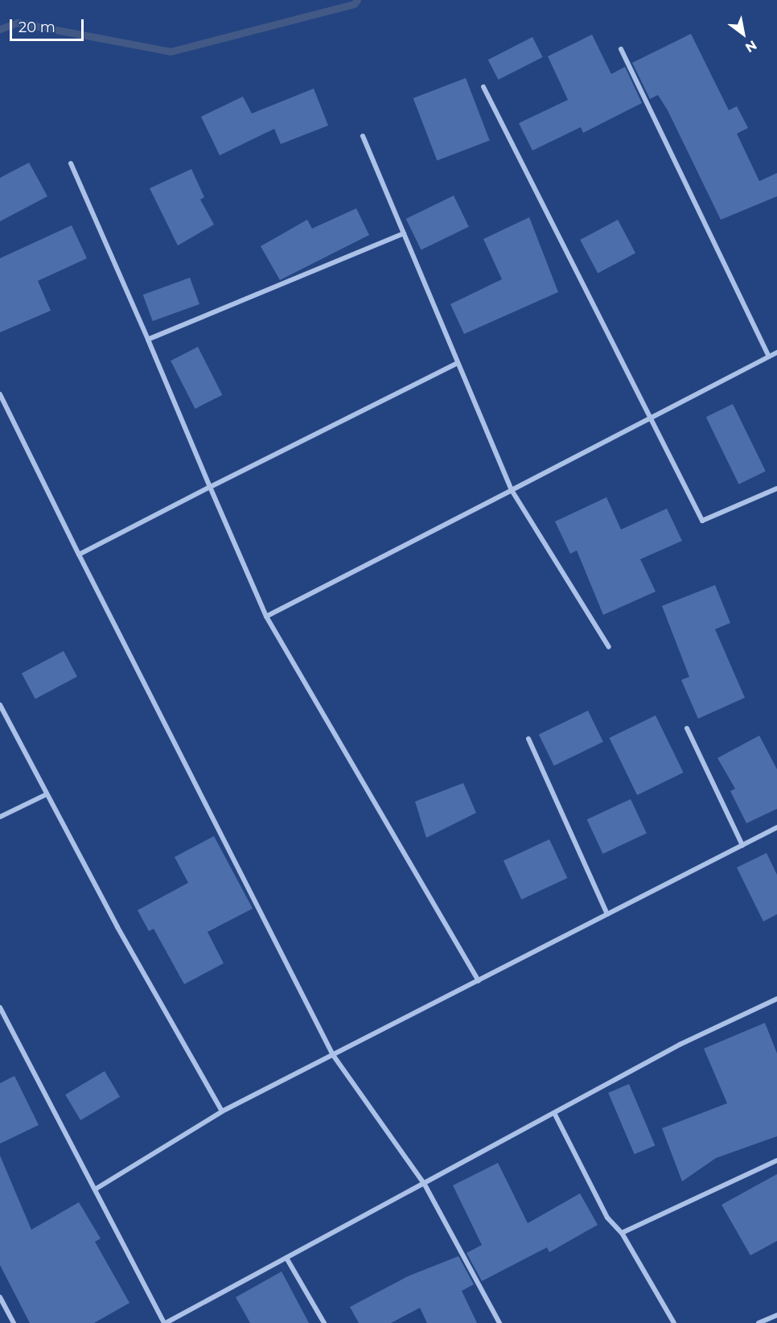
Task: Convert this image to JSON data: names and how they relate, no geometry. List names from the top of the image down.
{
  "scale_bar": "20 m",
  "north": "bottom right"
}
